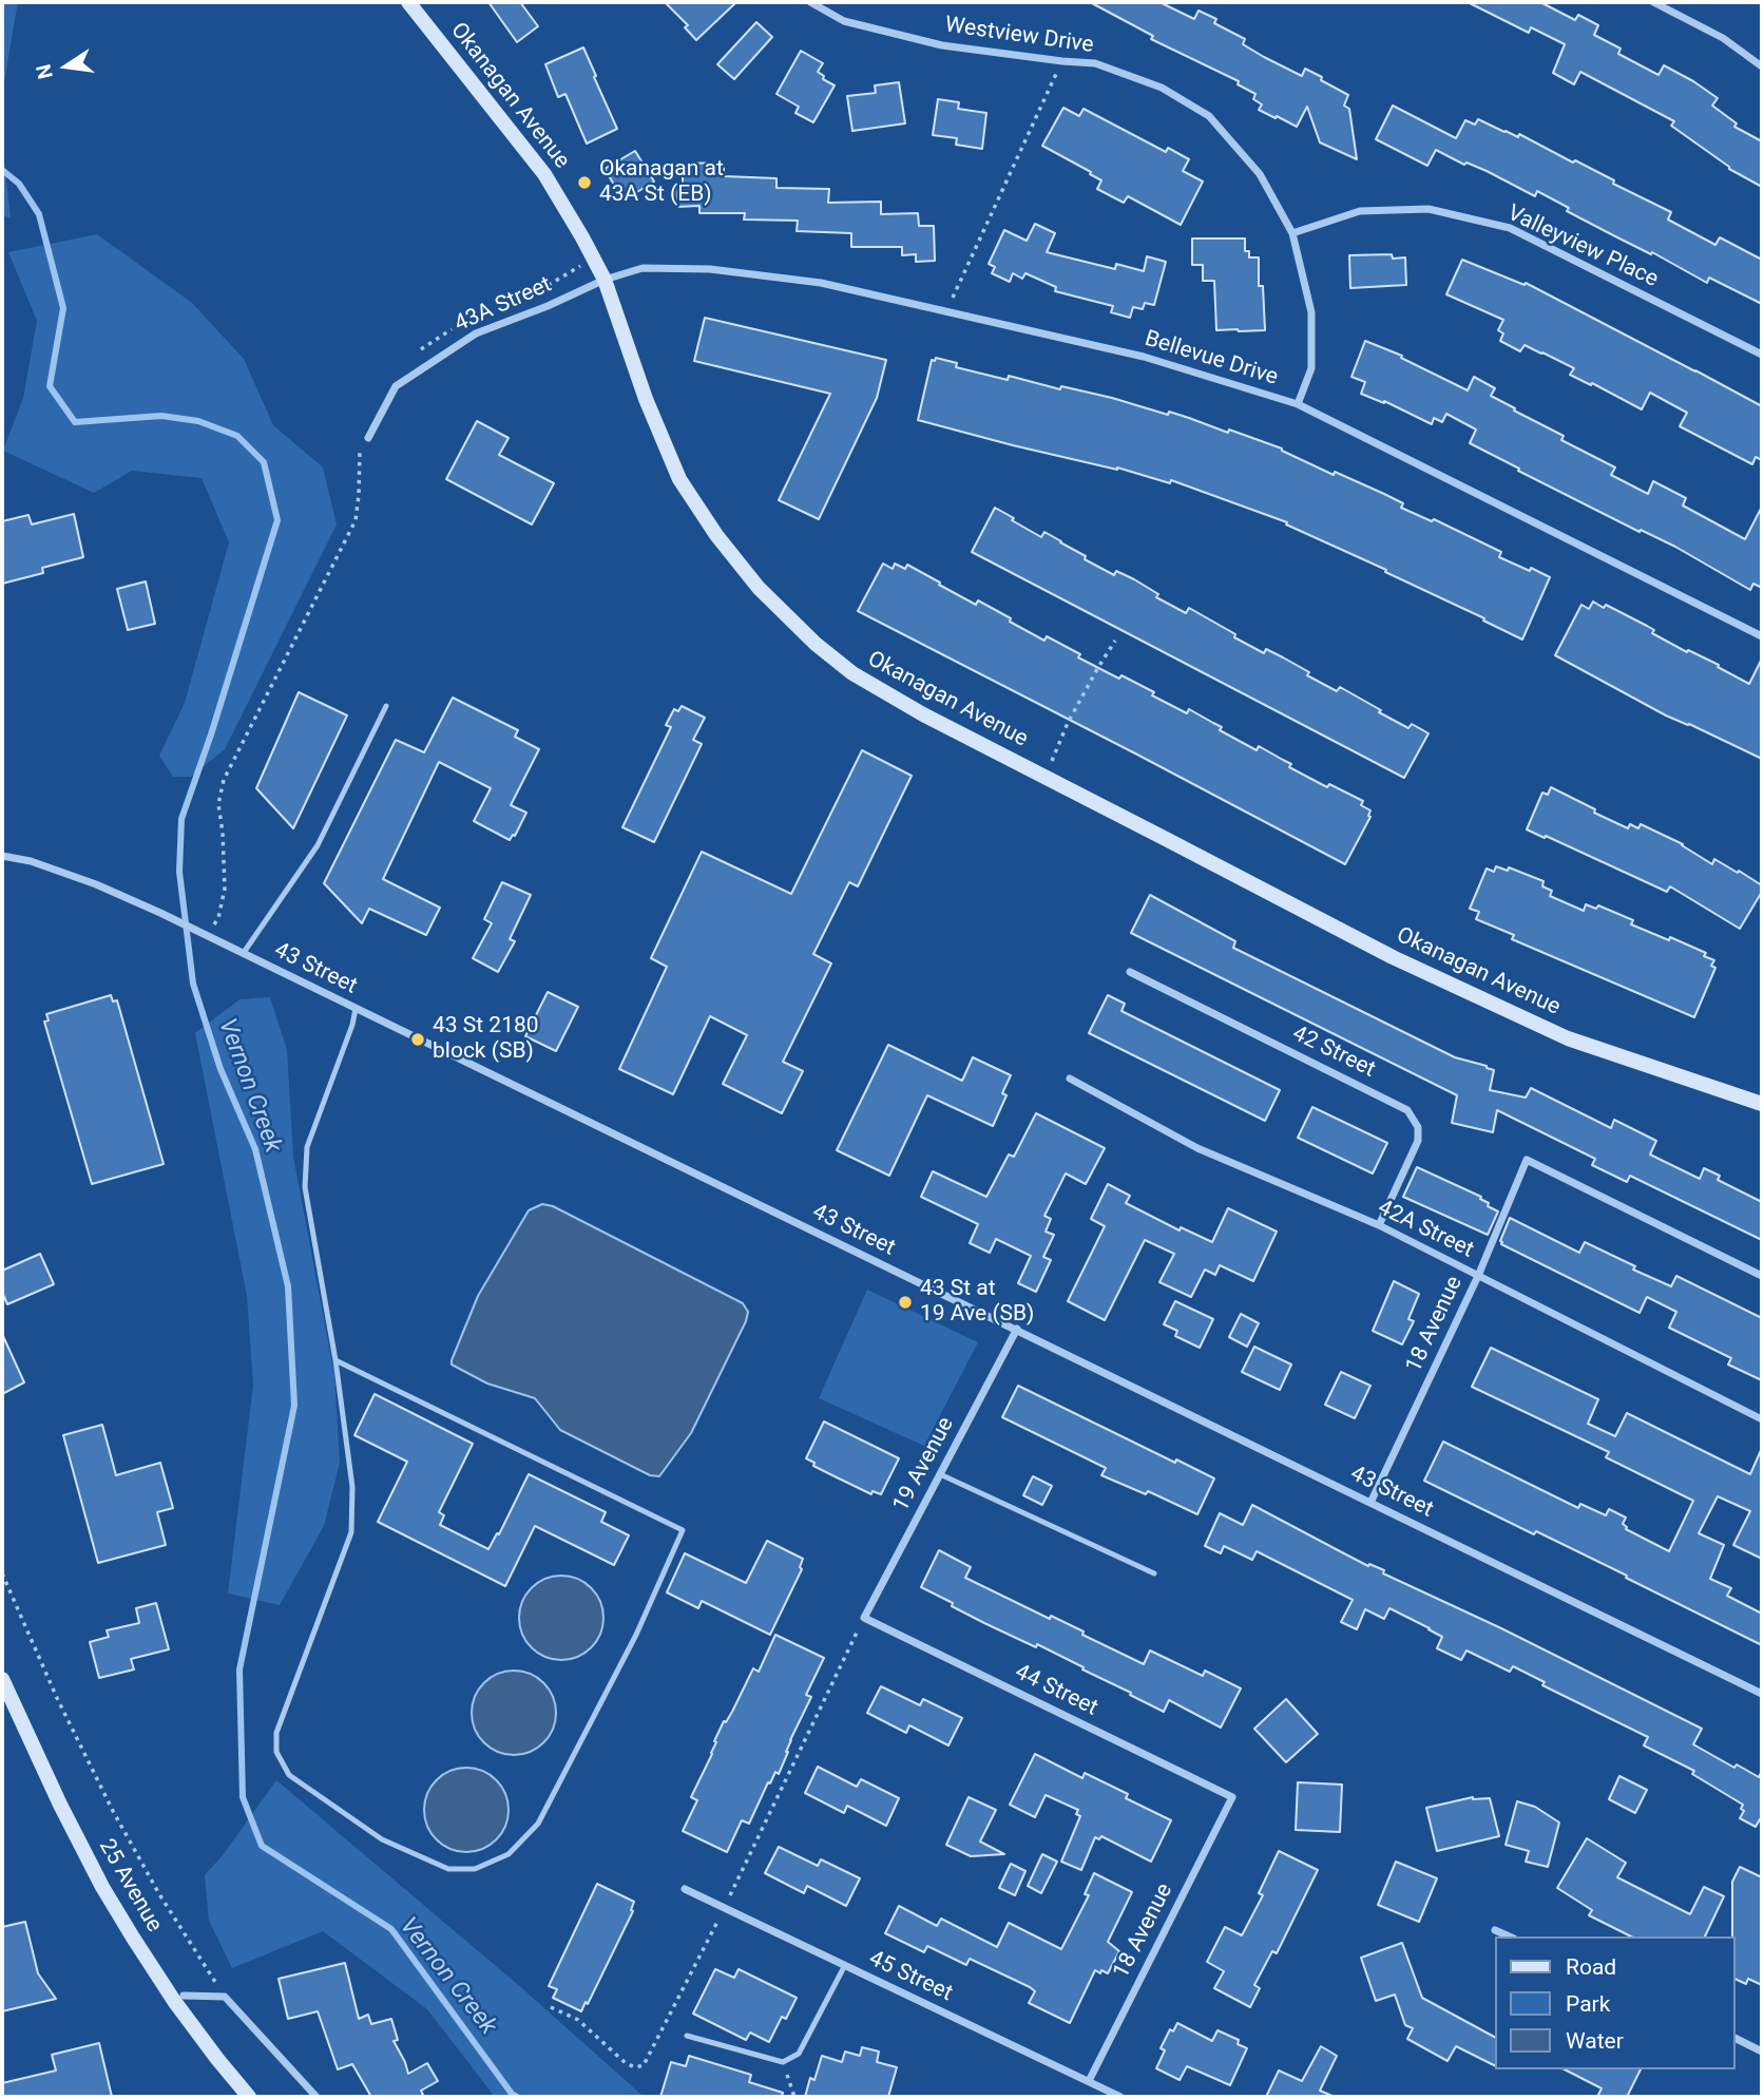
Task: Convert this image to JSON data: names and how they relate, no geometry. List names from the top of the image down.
{
  "streets": {
    "street": [
      "Westview Drive",
      "Okanagan Avenue",
      "Valleyview Place",
      "43A Street",
      "Bellevue Drive",
      "43 Street",
      "42 Street",
      "42A Street",
      "18 Avenue",
      "19 Avenue",
      "44 Street",
      "25 Avenue",
      "45 Street"
    ]
  },
  "crossings": [
    ["Westview Drive", "Valleyview Place"],
    ["Westview Drive", "Bellevue Drive"],
    ["Okanagan Avenue", "43A Street"],
    ["Okanagan Avenue", "Bellevue Drive"],
    ["43A Street", "Bellevue Drive"],
    ["43 Street", "18 Avenue"],
    ["43 Street", "19 Avenue"],
    ["42 Street", "42A Street"],
    ["42A Street", "18 Avenue"],
    ["18 Avenue", "44 Street"],
    ["18 Avenue", "45 Street"],
    ["19 Avenue", "44 Street"]
  ],
  "water": ["Vernon Creek"],
  "places": ["Okanagan at 43A St (EB)", "43 St 2180 block (SB)", "43 St at 19 Ave (SB)"],
  "legend": ["Road", "Park", "Water"],
  "north": "left"
}
